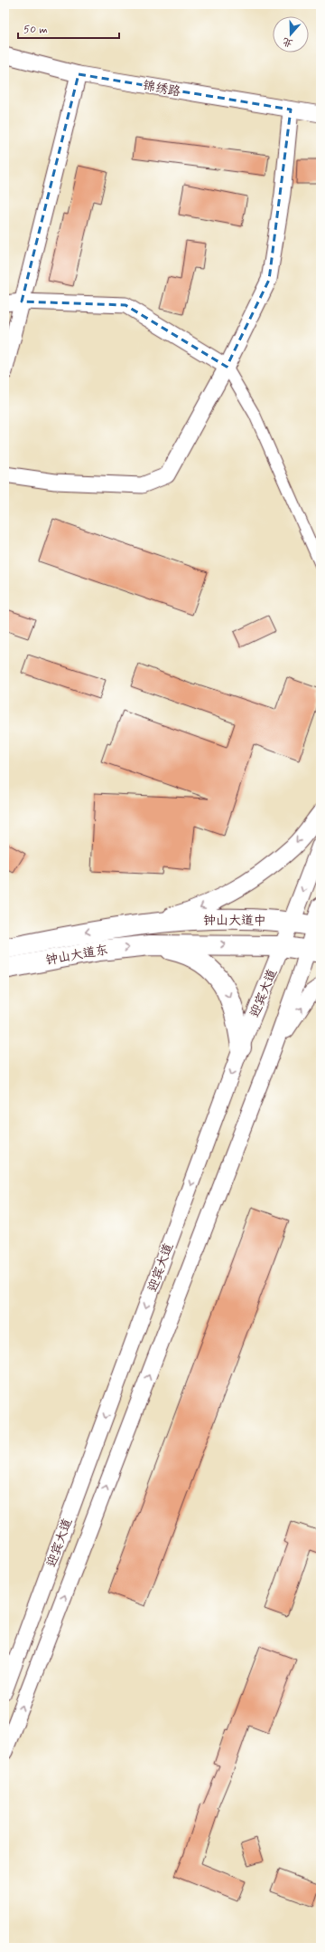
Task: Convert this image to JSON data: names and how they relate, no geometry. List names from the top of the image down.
{
  "streets": {
    "highway": ["钟山大道中", "钟山大道东"],
    "main road": ["迎宾大道"],
    "street": ["锦绣路"]
  },
  "crossings": [
    ["钟山大道中", "钟山大道东"],
    ["钟山大道中", "迎宾大道"]
  ],
  "scale_bar": "50 m",
  "north": "bottom"
}
